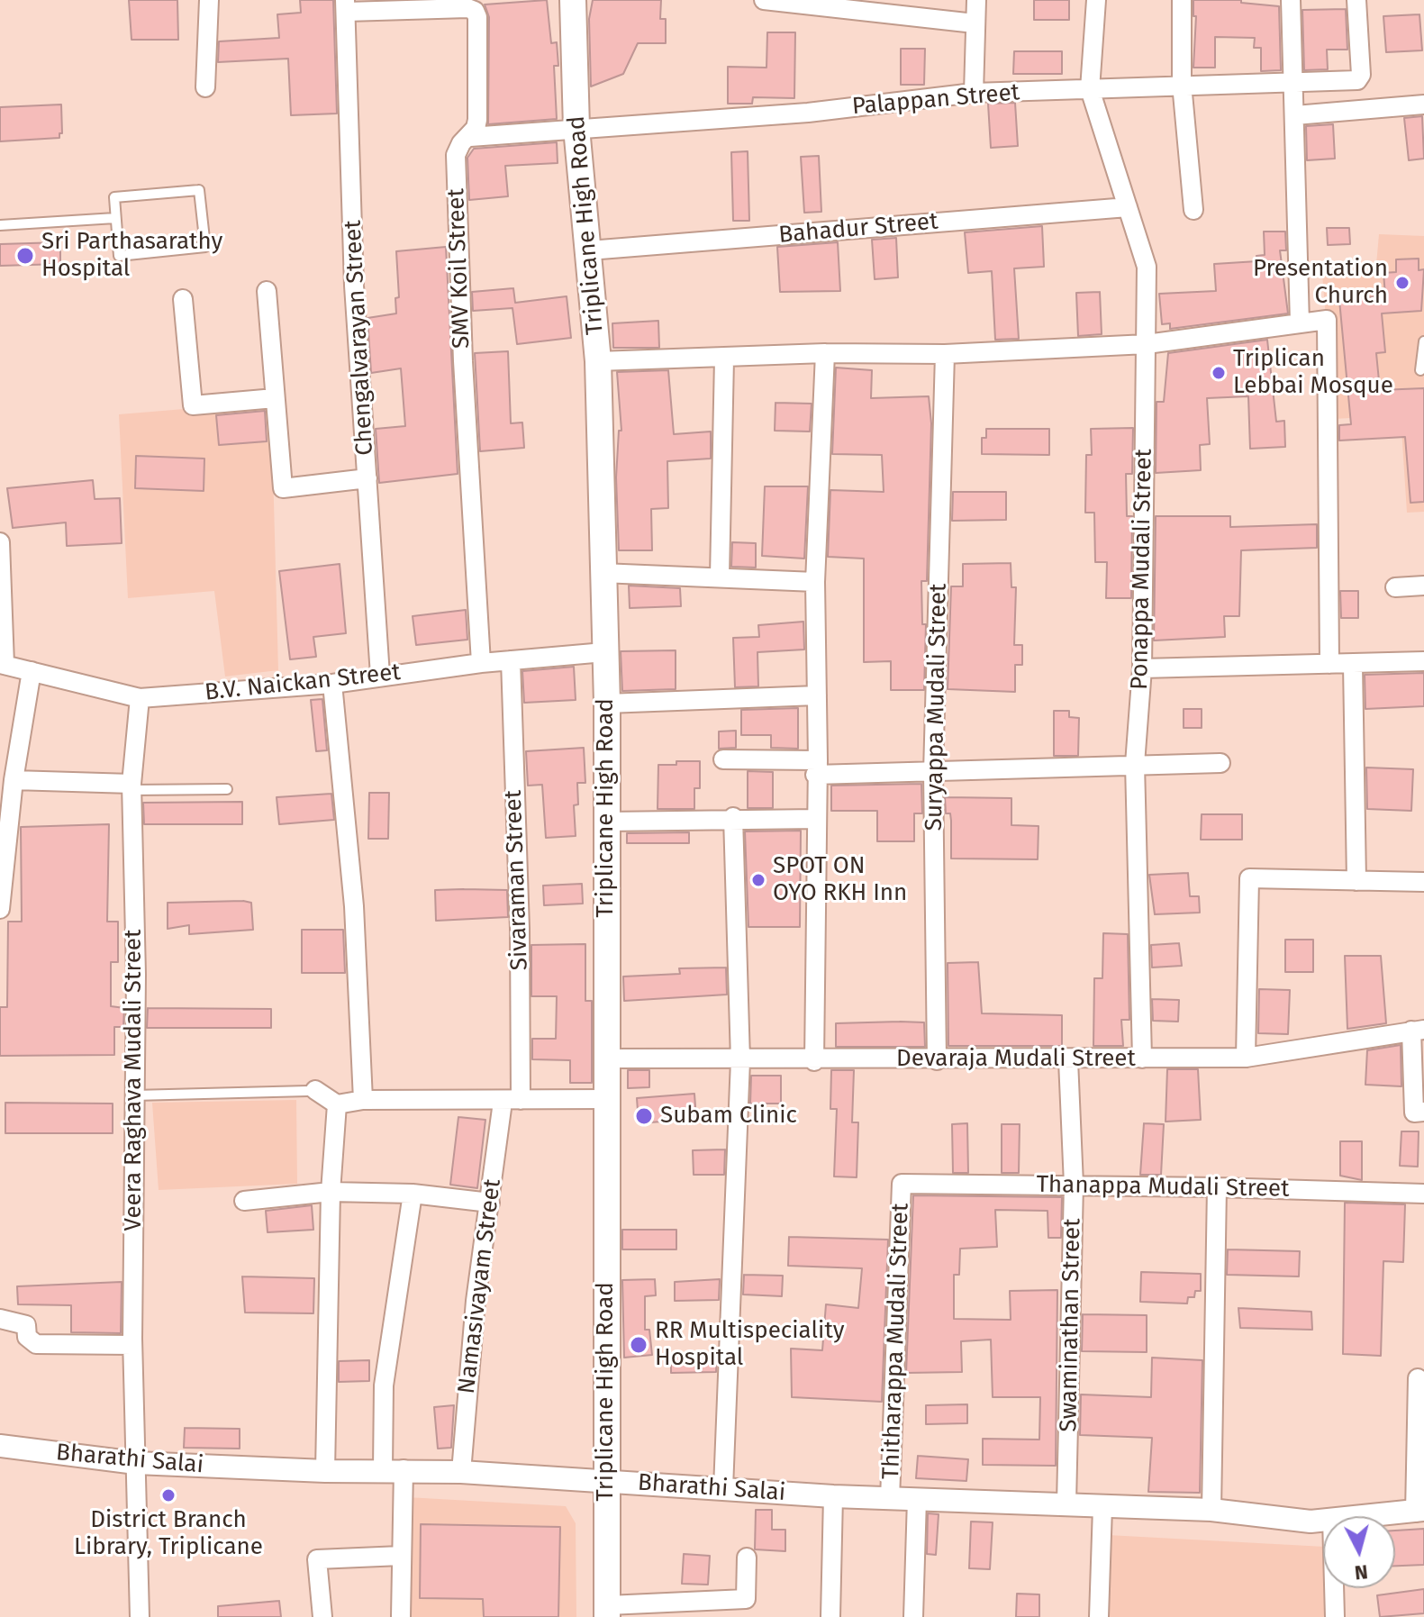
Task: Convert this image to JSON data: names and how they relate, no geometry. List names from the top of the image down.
{
  "streets": {
    "main road": ["Triplicane High Road"],
    "street": [
      "Palappan Street",
      "Bahadur Street",
      "SMV Koil Street",
      "Chengalvarayan Street",
      "Ponappa Mudali Street",
      "B.V. Naickan Street",
      "Suryappa Mudali Street",
      "Sivaraman Street",
      "Devaraja Mudali Street",
      "Veera Raghava Mudali Street",
      "Thanappa Mudali Street",
      "Namasivayam Street",
      "Swaminathan Street",
      "Thitharappa Mudali Street",
      "Bharathi Salai"
    ]
  },
  "crossings": [
    ["Palappan Street", "Triplicane High Road"],
    ["Palappan Street", "SMV Koil Street"],
    ["Palappan Street", "Ponappa Mudali Street"],
    ["Triplicane High Road", "Bahadur Street"],
    ["Triplicane High Road", "B.V. Naickan Street"],
    ["Triplicane High Road", "Devaraja Mudali Street"],
    ["Triplicane High Road", "Bharathi Salai"],
    ["Bahadur Street", "Ponappa Mudali Street"],
    ["SMV Koil Street", "Chengalvarayan Street"],
    ["SMV Koil Street", "B.V. Naickan Street"],
    ["Chengalvarayan Street", "B.V. Naickan Street"],
    ["Ponappa Mudali Street", "Devaraja Mudali Street"],
    ["B.V. Naickan Street", "Sivaraman Street"],
    ["B.V. Naickan Street", "Veera Raghava Mudali Street"],
    ["Suryappa Mudali Street", "Devaraja Mudali Street"],
    ["Sivaraman Street", "Namasivayam Street"],
    ["Devaraja Mudali Street", "Swaminathan Street"],
    ["Veera Raghava Mudali Street", "Bharathi Salai"],
    ["Thanappa Mudali Street", "Swaminathan Street"],
    ["Thanappa Mudali Street", "Thitharappa Mudali Street"],
    ["Namasivayam Street", "Bharathi Salai"],
    ["Swaminathan Street", "Bharathi Salai"],
    ["Thitharappa Mudali Street", "Bharathi Salai"]
  ],
  "places": [
    "Sri Parthasarathy Hospital",
    "Presentation Church",
    "Triplican Lebbai Mosque",
    "SPOT ON OYO RKH Inn",
    "Subam Clinic",
    "RR Multispeciality Hospital",
    "District Branch Library, Triplicane"
  ],
  "north": "bottom"
}
